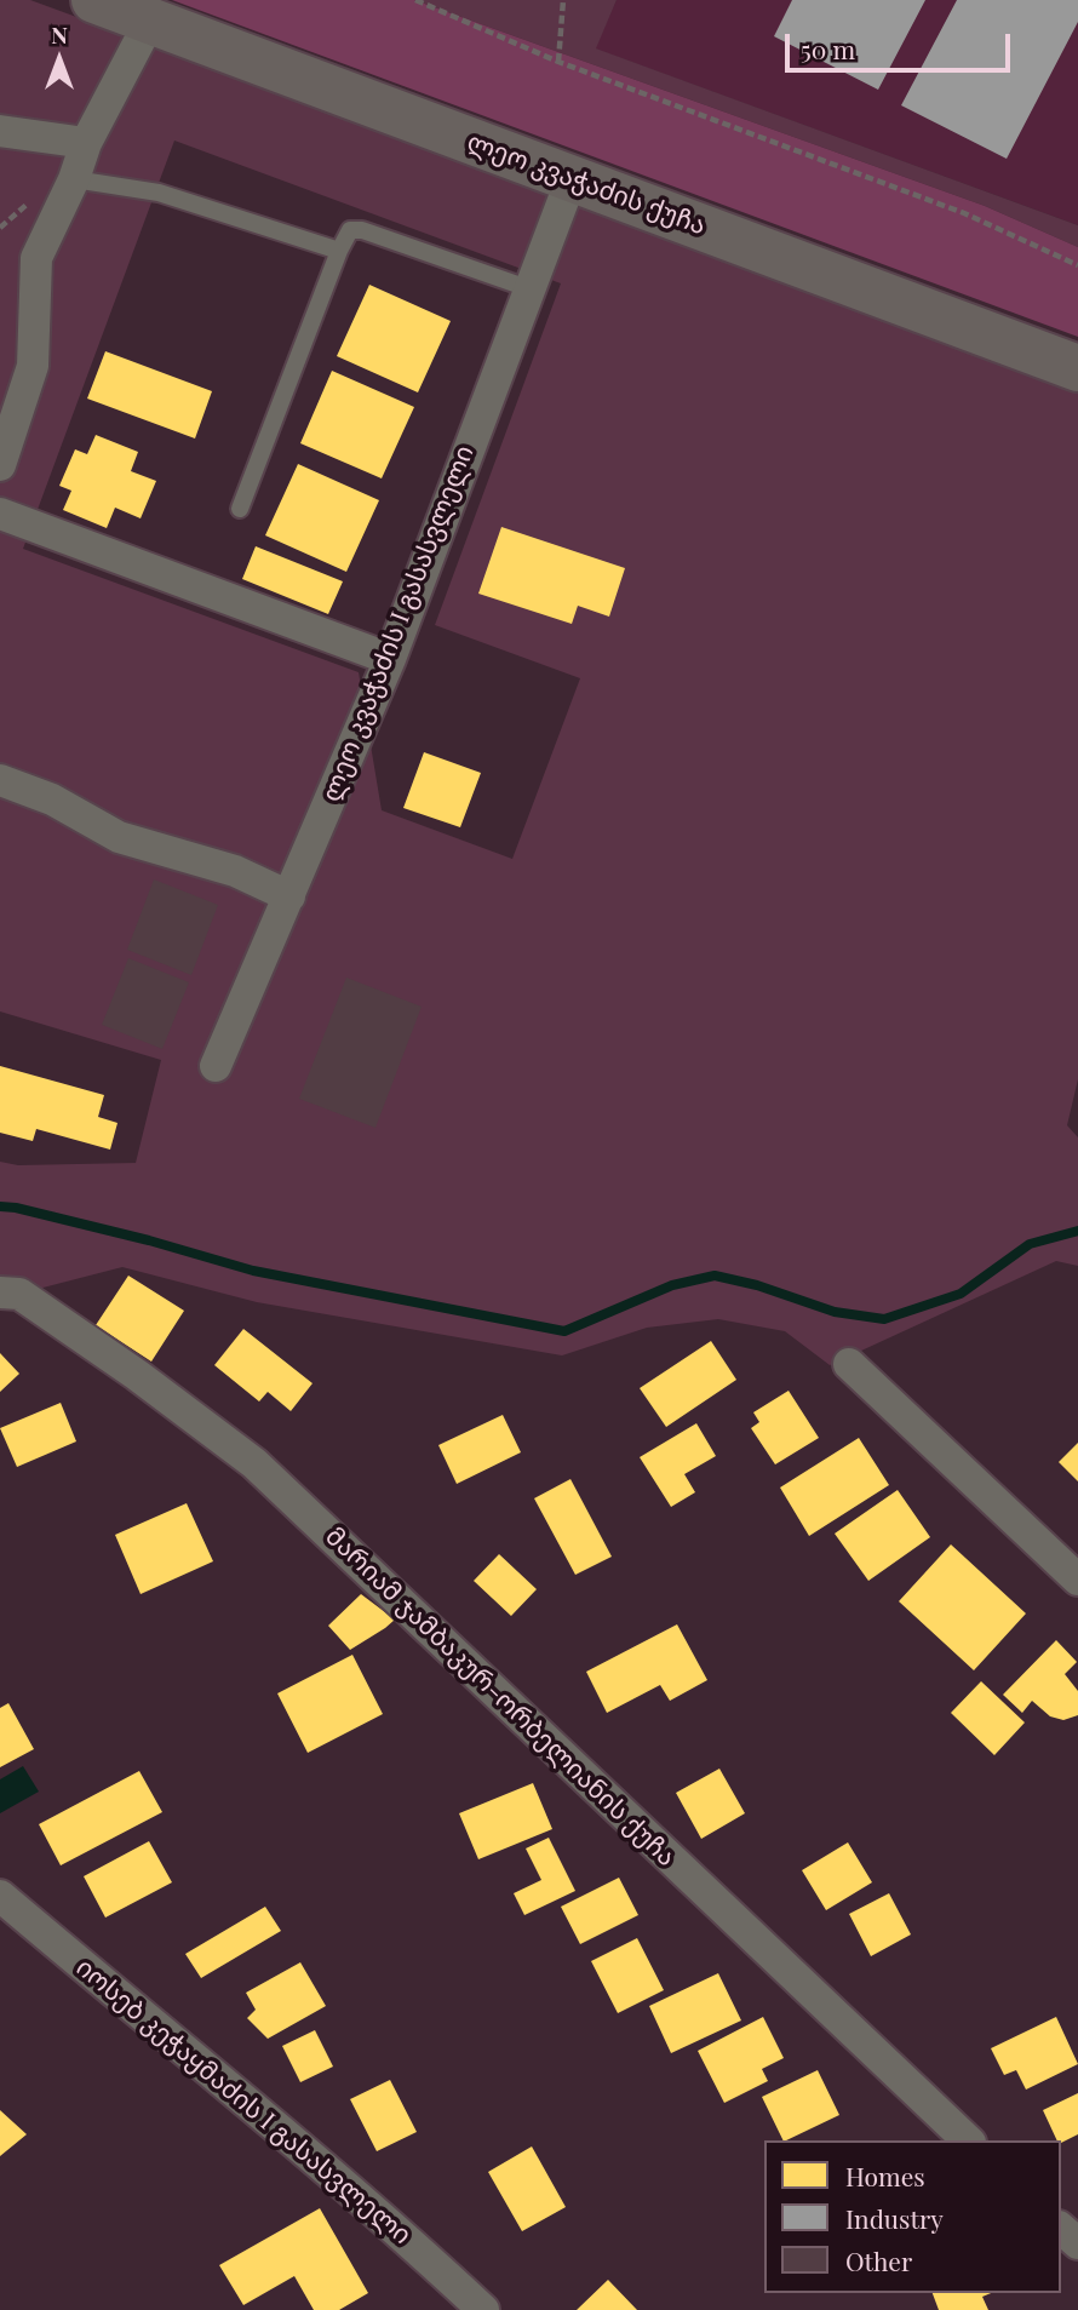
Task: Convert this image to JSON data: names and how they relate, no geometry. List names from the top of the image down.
{
  "streets": {
    "main road": ["ლეო კვაჭაძის ქუჩა"],
    "street": ["ლეო კვაჭაძის I გასასვლელი", "მარიამ ჯამბაკურ-ორბელიანის ქუჩა", "იოსებ კეჭაყმაძის I გასასვლელი"]
  },
  "crossings": [
    ["ლეო კვაჭაძის ქუჩა", "ლეო კვაჭაძის I გასასვლელი"]
  ],
  "legend": ["Homes", "Industry", "Other"],
  "scale_bar": "50 m",
  "north": "top"
}
